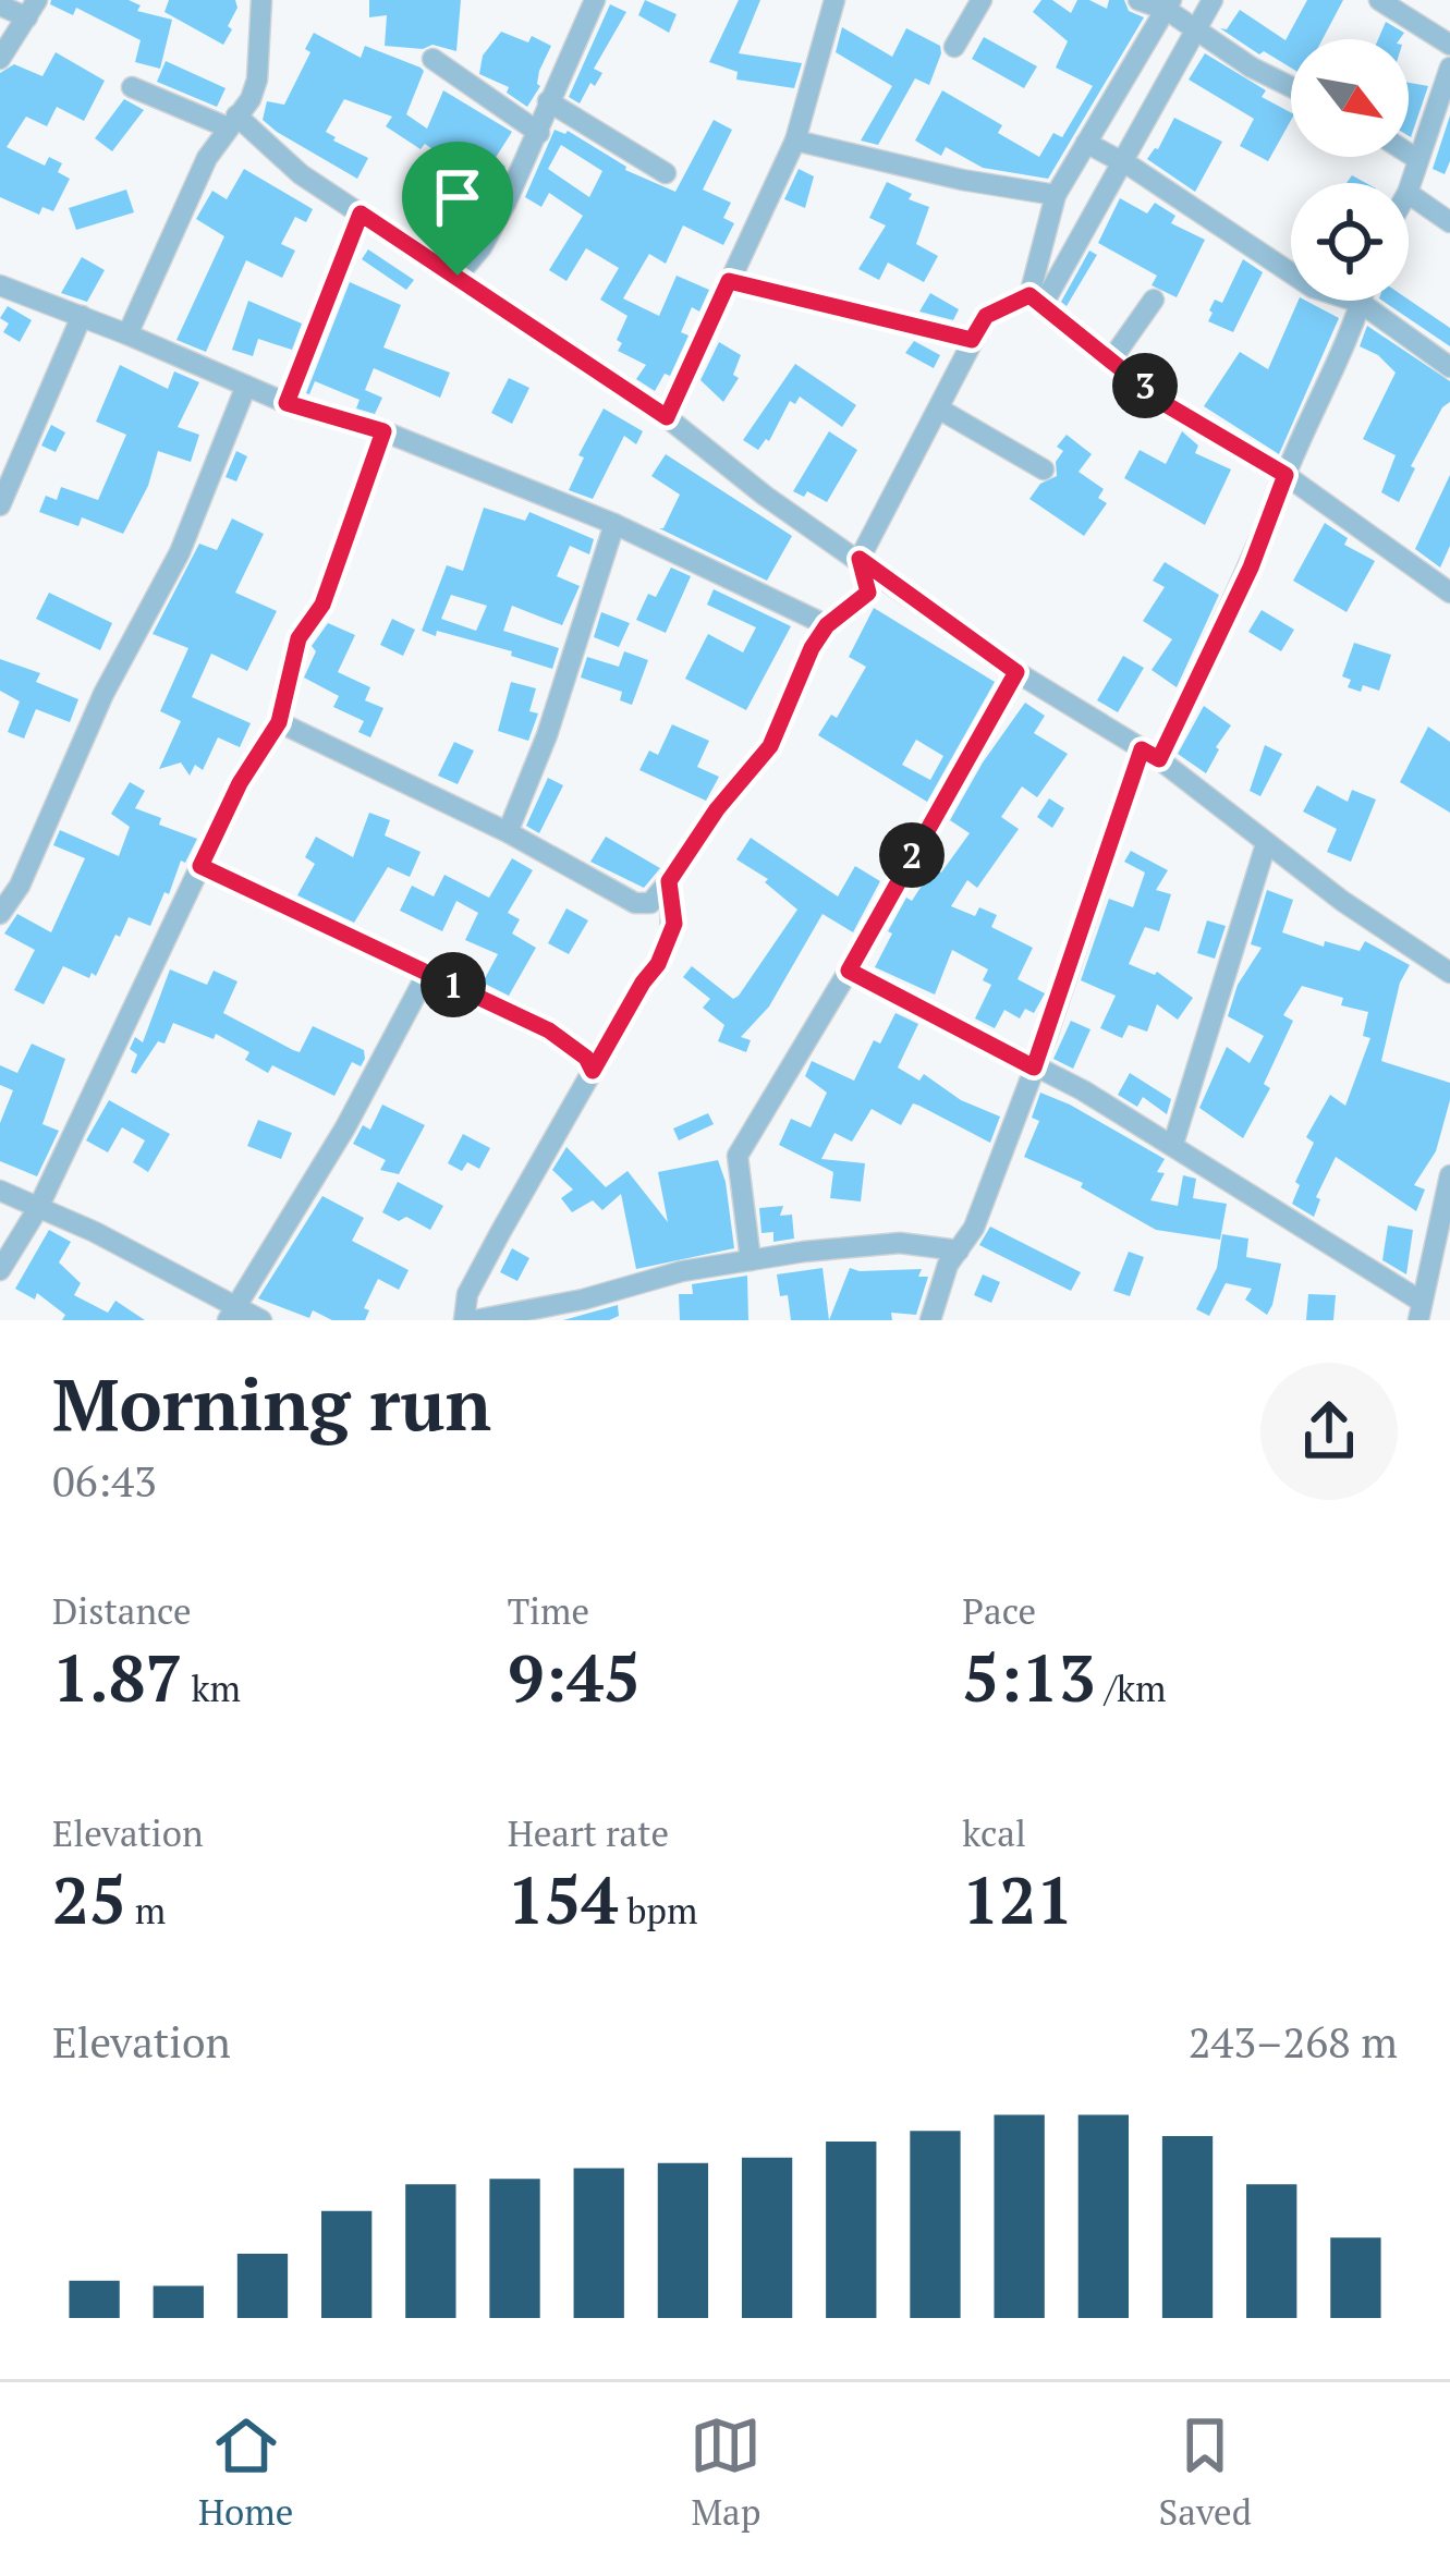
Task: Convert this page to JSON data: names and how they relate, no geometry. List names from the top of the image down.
{
  "north": "bottom right",
  "page": {
    "pins": ["3", "2", "1"],
    "heading": ["Morning run", "06:43"],
    "stats": [
      ["Distance", "1.87 km"],
      ["Time", "9:45"],
      ["Pace", "5:13 /km"],
      ["Elevation", "25 m"],
      ["Heart rate", "154 bpm"],
      ["kcal", "121"]
    ],
    "chart": ["Elevation", "243–268 m"],
    "tabs": ["Home", "Map", "Saved"]
  }
}
